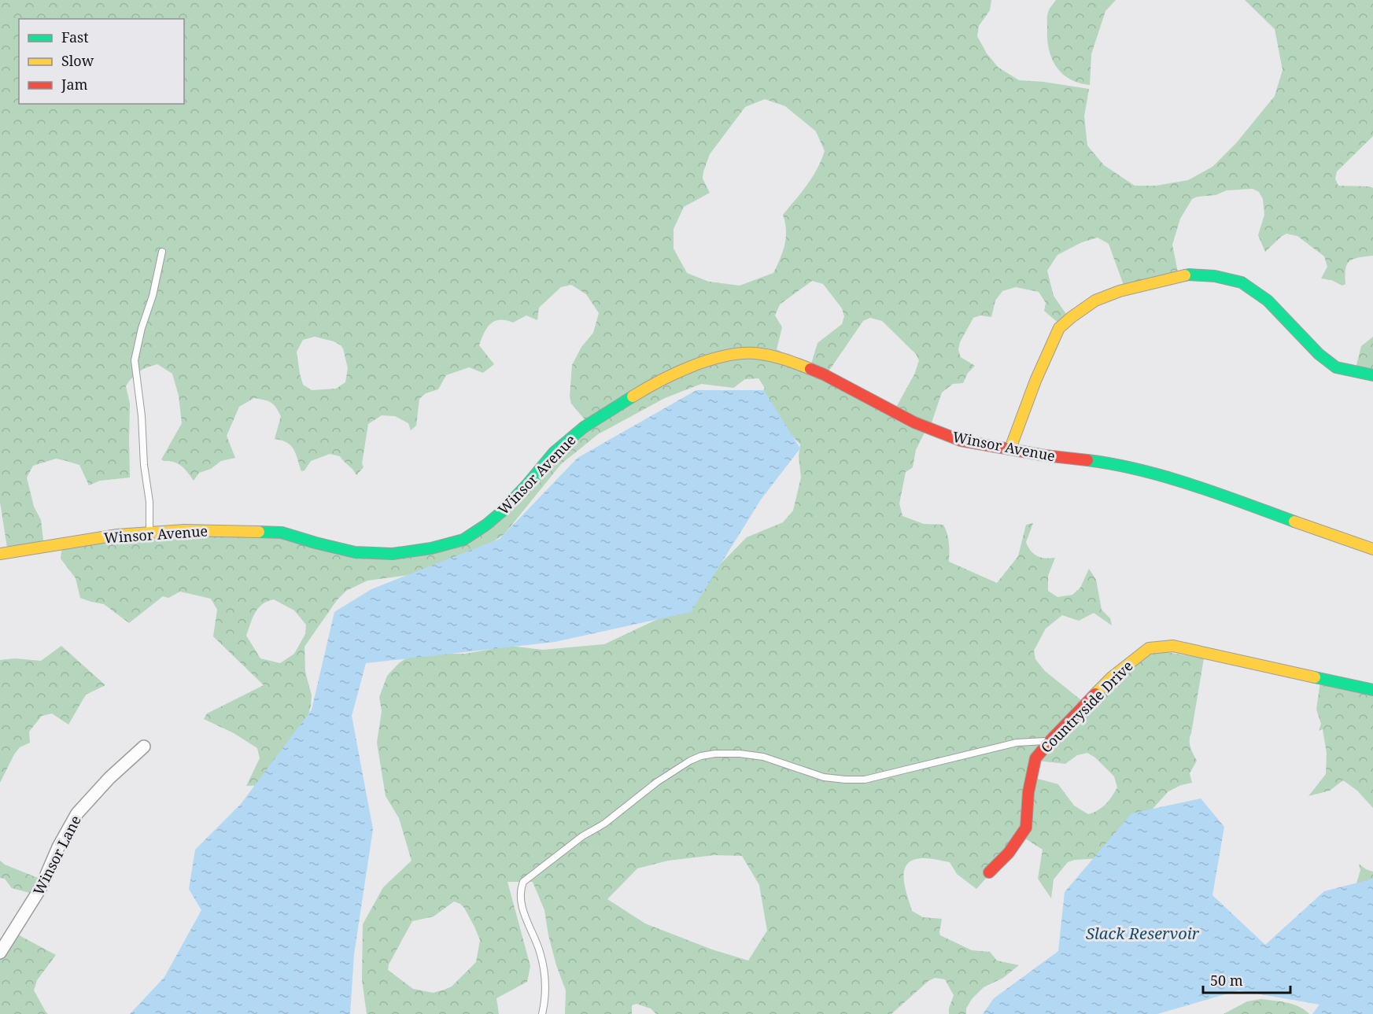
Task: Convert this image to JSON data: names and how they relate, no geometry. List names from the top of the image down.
{
  "streets": {
    "street": ["Winsor Avenue", "Countryside Drive", "Winsor Lane"]
  },
  "water": ["Slack Reservoir"],
  "legend": ["Fast", "Slow", "Jam"],
  "scale_bar": "50 m"
}
